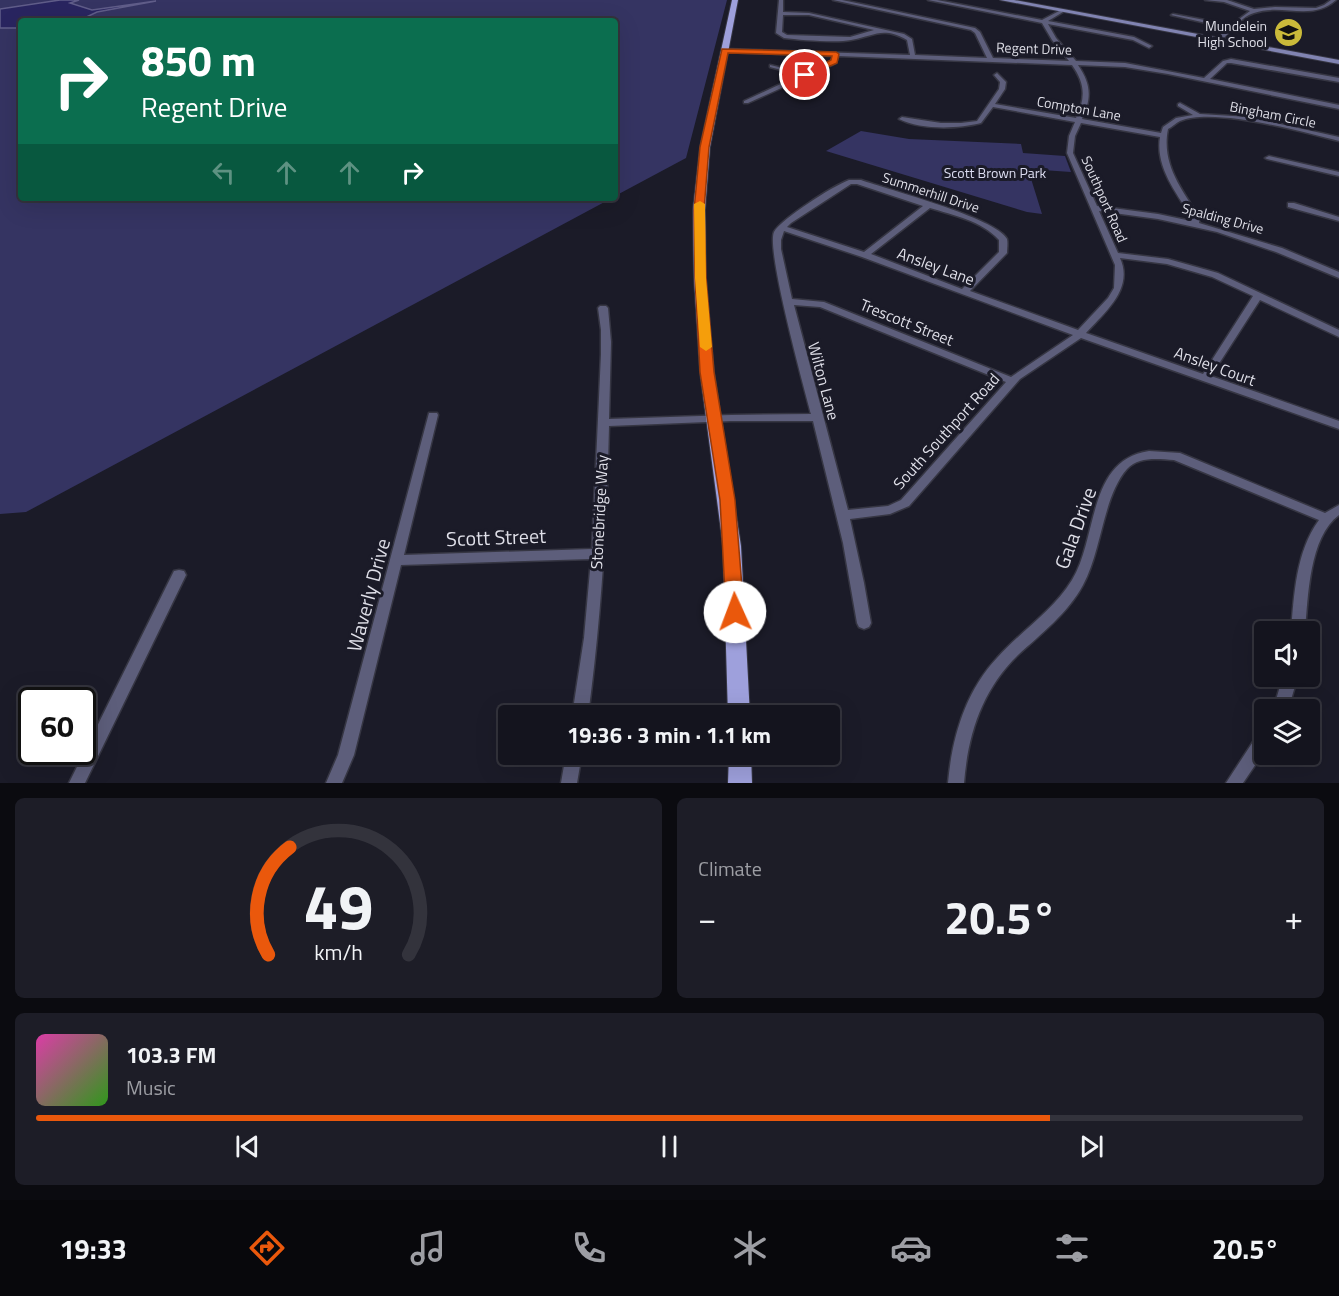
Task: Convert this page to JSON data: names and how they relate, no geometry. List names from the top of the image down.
{
  "streets": {
    "street": [
      "Regent Drive",
      "Compton Lane",
      "Bingham Circle",
      "Summerhill Drive",
      "Southport Road",
      "Spalding Drive",
      "Ansley Lane",
      "Trescott Street",
      "Ansley Court",
      "Wilton Lane",
      "South Southport Road",
      "Stonebridge Way",
      "Gala Drive",
      "Scott Street",
      "Waverly Drive"
    ]
  },
  "crossings": [
    ["Regent Drive", "Southport Road"],
    ["Compton Lane", "Bingham Circle"],
    ["Compton Lane", "Southport Road"],
    ["Summerhill Drive", "Ansley Lane"],
    ["Summerhill Drive", "Wilton Lane"],
    ["Southport Road", "Spalding Drive"],
    ["Southport Road", "Ansley Lane"],
    ["Southport Road", "Ansley Court"],
    ["Southport Road", "South Southport Road"],
    ["Ansley Lane", "Ansley Court"],
    ["Ansley Lane", "Wilton Lane"],
    ["Trescott Street", "Wilton Lane"],
    ["Trescott Street", "South Southport Road"],
    ["Wilton Lane", "South Southport Road"],
    ["Stonebridge Way", "Scott Street"],
    ["Scott Street", "Waverly Drive"]
  ],
  "parks": ["Scott Brown Park"],
  "places": {
    "school or university": ["Mundelein High School"]
  },
  "page": {
    "turn": ["850 m", "Regent Drive"],
    "limit": "60",
    "trip": "19:36 · 3 min · 1.1 km",
    "tile": "Climate",
    "heat": ["−", "20.5°", "+"],
    "song": ["103.3 FM", "Music"],
    "tabs": ["19:33", "20.5°"],
    "gauge": ["49", "km/h"]
  }
}
